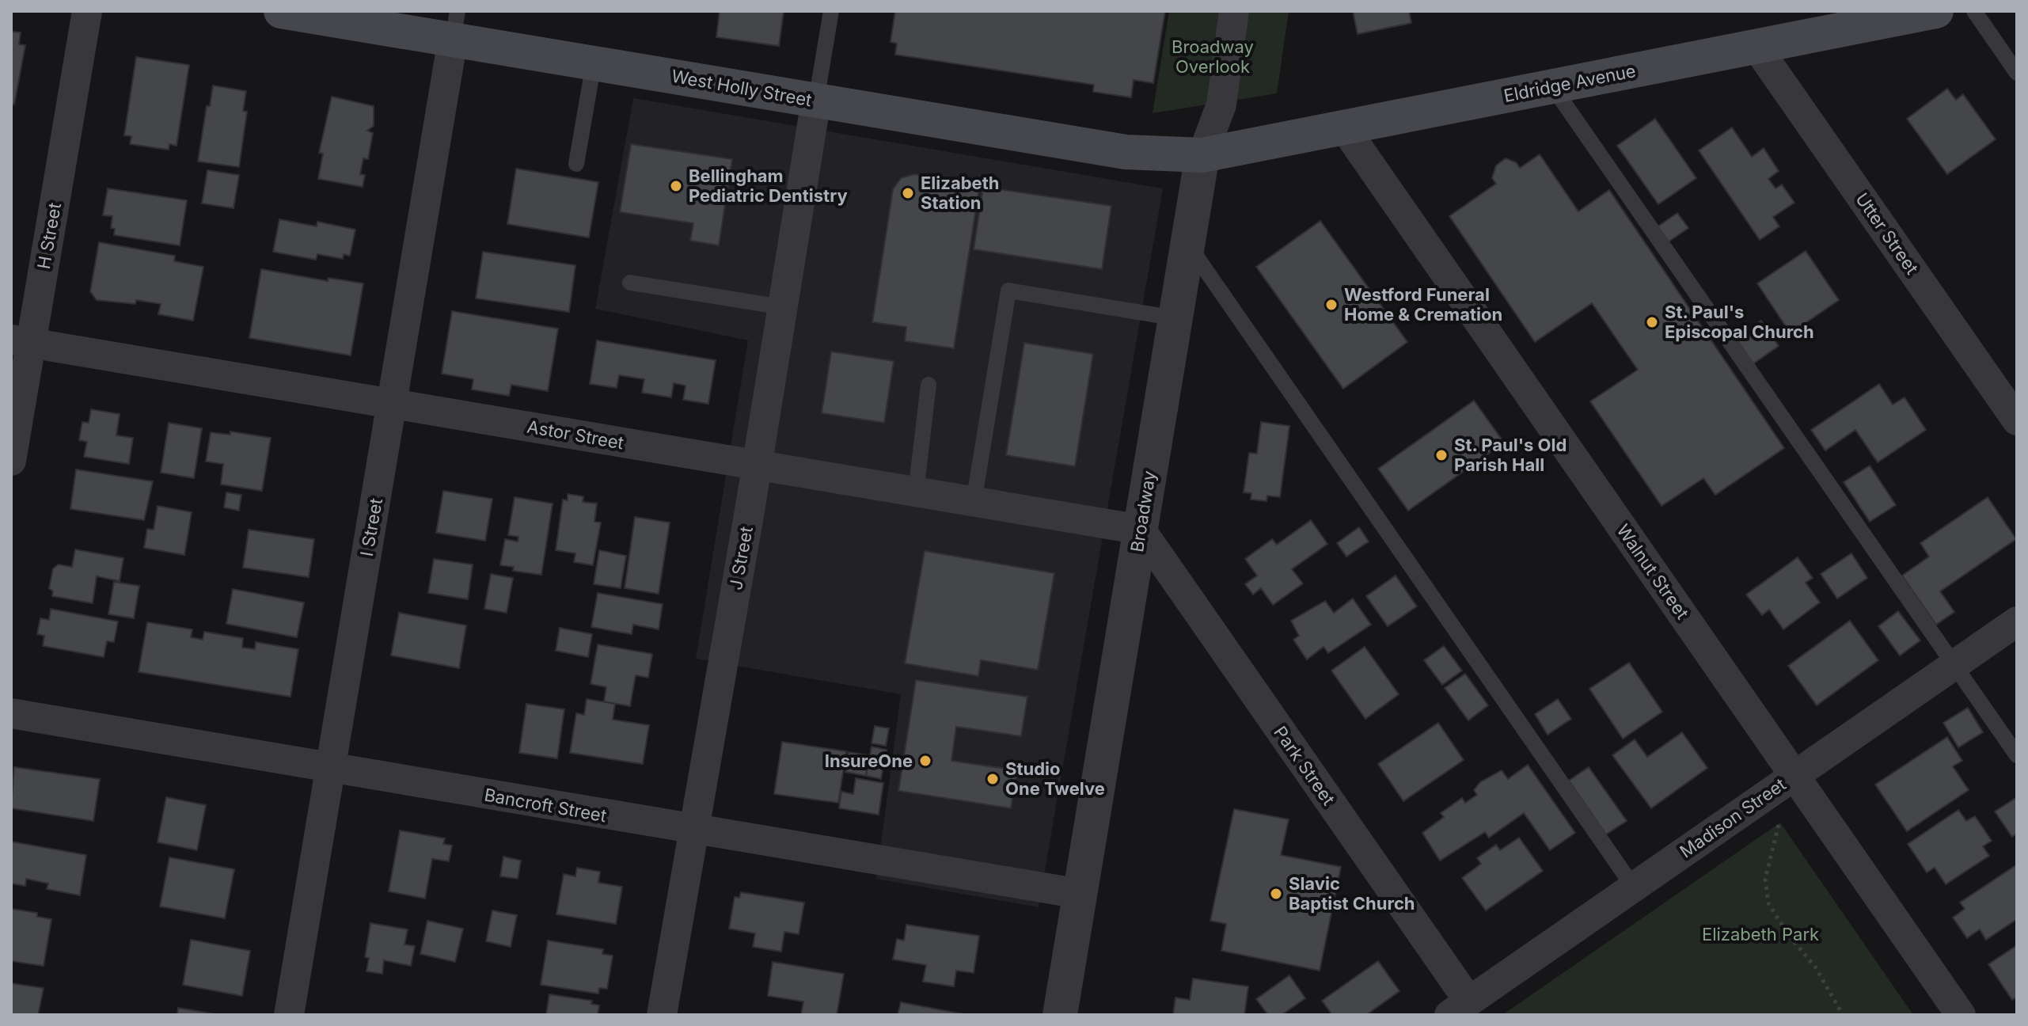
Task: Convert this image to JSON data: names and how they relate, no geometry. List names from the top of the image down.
{
  "streets": {
    "main road": ["Eldridge Avenue", "West Holly Street"],
    "street": [
      "Utter Street",
      "H Street",
      "Astor Street",
      "Broadway",
      "I Street",
      "J Street",
      "Walnut Street",
      "Park Street",
      "Bancroft Street",
      "Madison Street"
    ]
  },
  "crossings": [
    ["Eldridge Avenue", "West Holly Street"],
    ["Eldridge Avenue", "Utter Street"],
    ["Eldridge Avenue", "Broadway"],
    ["Eldridge Avenue", "Walnut Street"],
    ["West Holly Street", "Broadway"],
    ["West Holly Street", "I Street"],
    ["West Holly Street", "J Street"],
    ["H Street", "Astor Street"],
    ["Astor Street", "Broadway"],
    ["Astor Street", "I Street"],
    ["Astor Street", "J Street"],
    ["Astor Street", "Park Street"],
    ["Broadway", "Park Street"],
    ["Broadway", "Bancroft Street"],
    ["I Street", "Bancroft Street"],
    ["J Street", "Bancroft Street"],
    ["Walnut Street", "Madison Street"],
    ["Park Street", "Madison Street"]
  ],
  "parks": ["Broadway Overlook", "Elizabeth Park"],
  "places": [
    "Bellingham Pediatric Dentistry",
    "Elizabeth Station",
    "Westford Funeral Home & Cremation",
    "St. Paul's Episcopal Church",
    "St. Paul's Old Parish Hall",
    "InsureOne",
    "Studio One Twelve",
    "Slavic Baptist Church"
  ]
}
